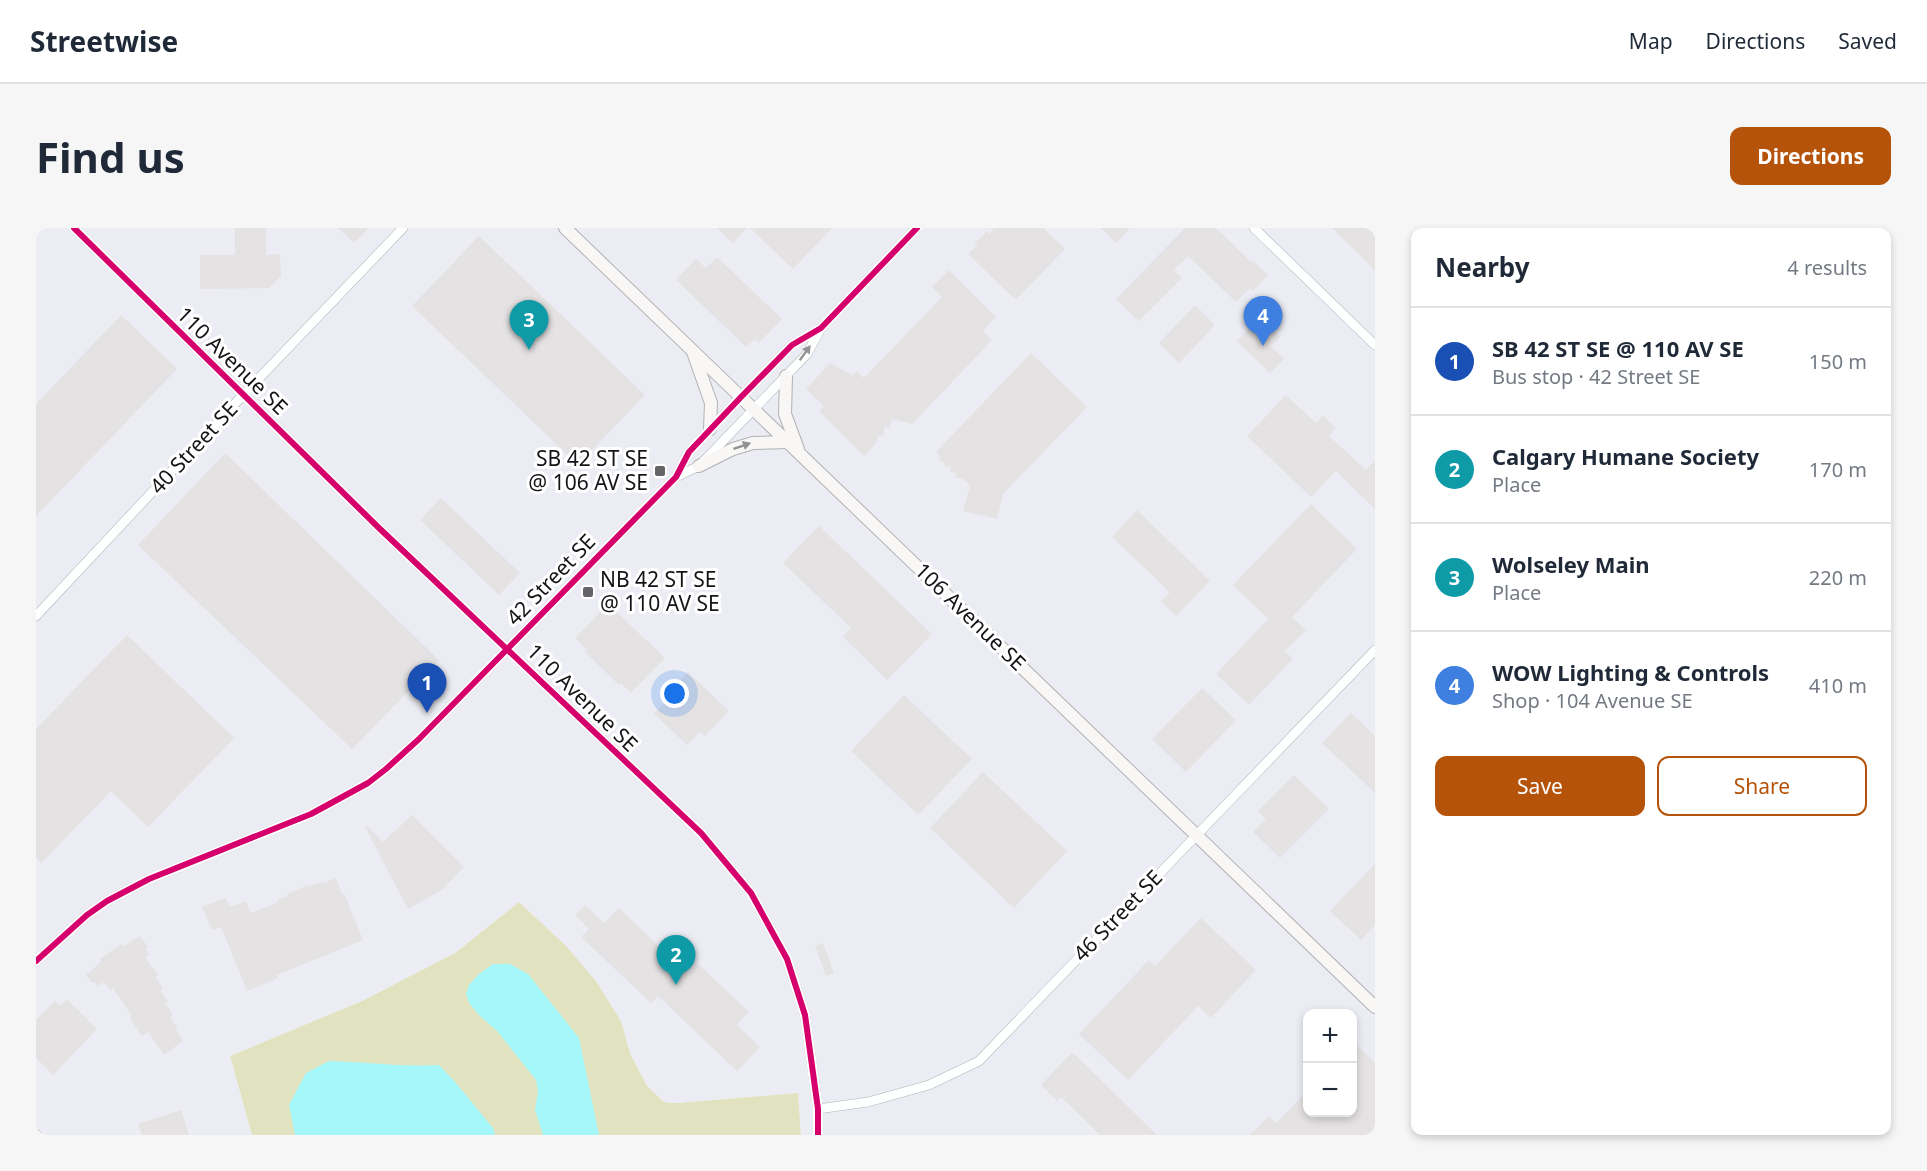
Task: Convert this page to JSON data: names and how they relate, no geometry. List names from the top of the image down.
{
  "streets": {
    "street": [
      "110 Avenue SE",
      "40 Street SE",
      "42 Street SE",
      "106 Avenue SE",
      "46 Street SE"
    ]
  },
  "crossings": [
    ["110 Avenue SE", "40 Street SE"],
    ["110 Avenue SE", "42 Street SE"],
    ["110 Avenue SE", "46 Street SE"],
    ["42 Street SE", "106 Avenue SE"],
    ["106 Avenue SE", "46 Street SE"]
  ],
  "places": {
    "transit": ["SB 42 ST SE @ 106 AV SE", "NB 42 ST SE @ 110 AV SE"]
  },
  "page": {
    "header": "Streetwise",
    "nav": ["Map", "Directions", "Saved"],
    "buttons": [
      "Directions",
      ["Save", "Share"]
    ],
    "title": "Find us",
    "heading": ["Nearby", "4 results"],
    "pins": [
      "4",
      "3",
      "1",
      "2"
    ],
    "list": [
      {
        "mark": "1",
        "name": "SB 42 ST SE @ 110 AV SE",
        "note": "Bus stop · 42 Street SE",
        "value": "150 m"
      },
      {
        "mark": "2",
        "name": "Calgary Humane Society",
        "note": "Place",
        "value": "170 m"
      },
      {
        "mark": "3",
        "name": "Wolseley Main",
        "note": "Place",
        "value": "220 m"
      },
      {
        "mark": "4",
        "name": "WOW Lighting & Controls",
        "note": "Shop · 104 Avenue SE",
        "value": "410 m"
      }
    ],
    "map_buttons": ["+", "−"]
  }
}
